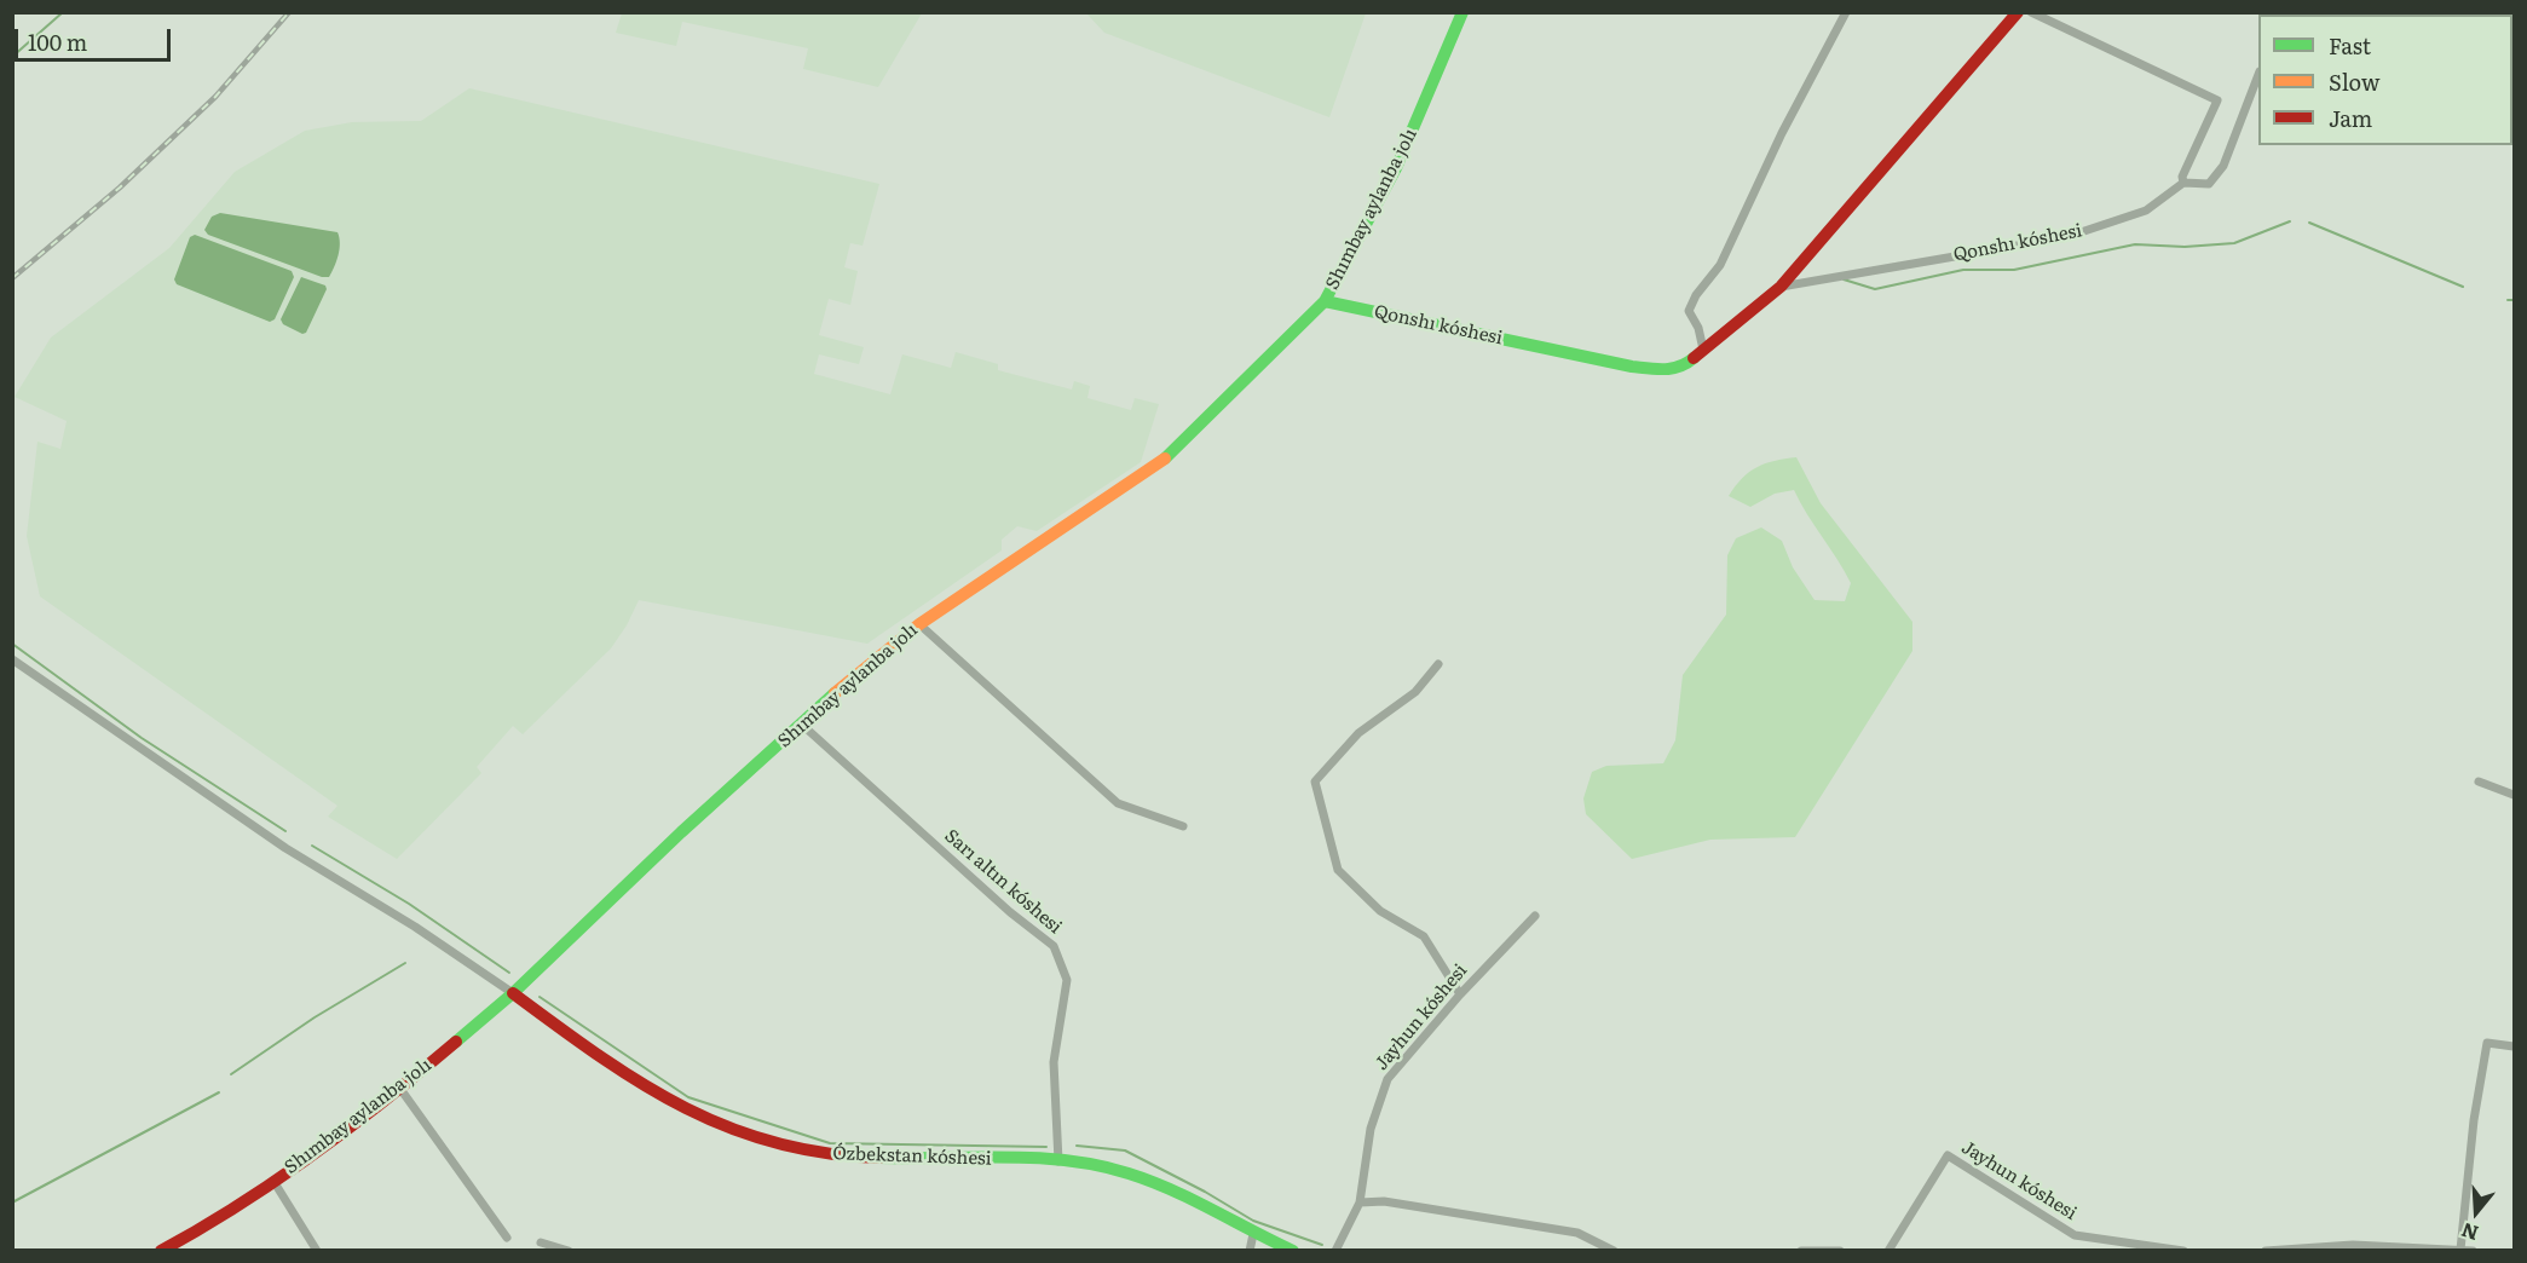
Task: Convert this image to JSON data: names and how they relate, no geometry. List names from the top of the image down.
{
  "streets": {
    "main road": ["Shımbay aylanba jolı", "Qonshı kóshesi", "Ózbekstan kóshesi"],
    "street": ["Sarı altın kóshesi", "Jayhun kóshesi"]
  },
  "crossings": [
    ["Shımbay aylanba jolı", "Qonshı kóshesi"],
    ["Shımbay aylanba jolı", "Sarı altın kóshesi"],
    ["Shımbay aylanba jolı", "Ózbekstan kóshesi"],
    ["Sarı altın kóshesi", "Ózbekstan kóshesi"]
  ],
  "legend": ["Fast", "Slow", "Jam"],
  "scale_bar": "100 m",
  "north": "bottom"
}
